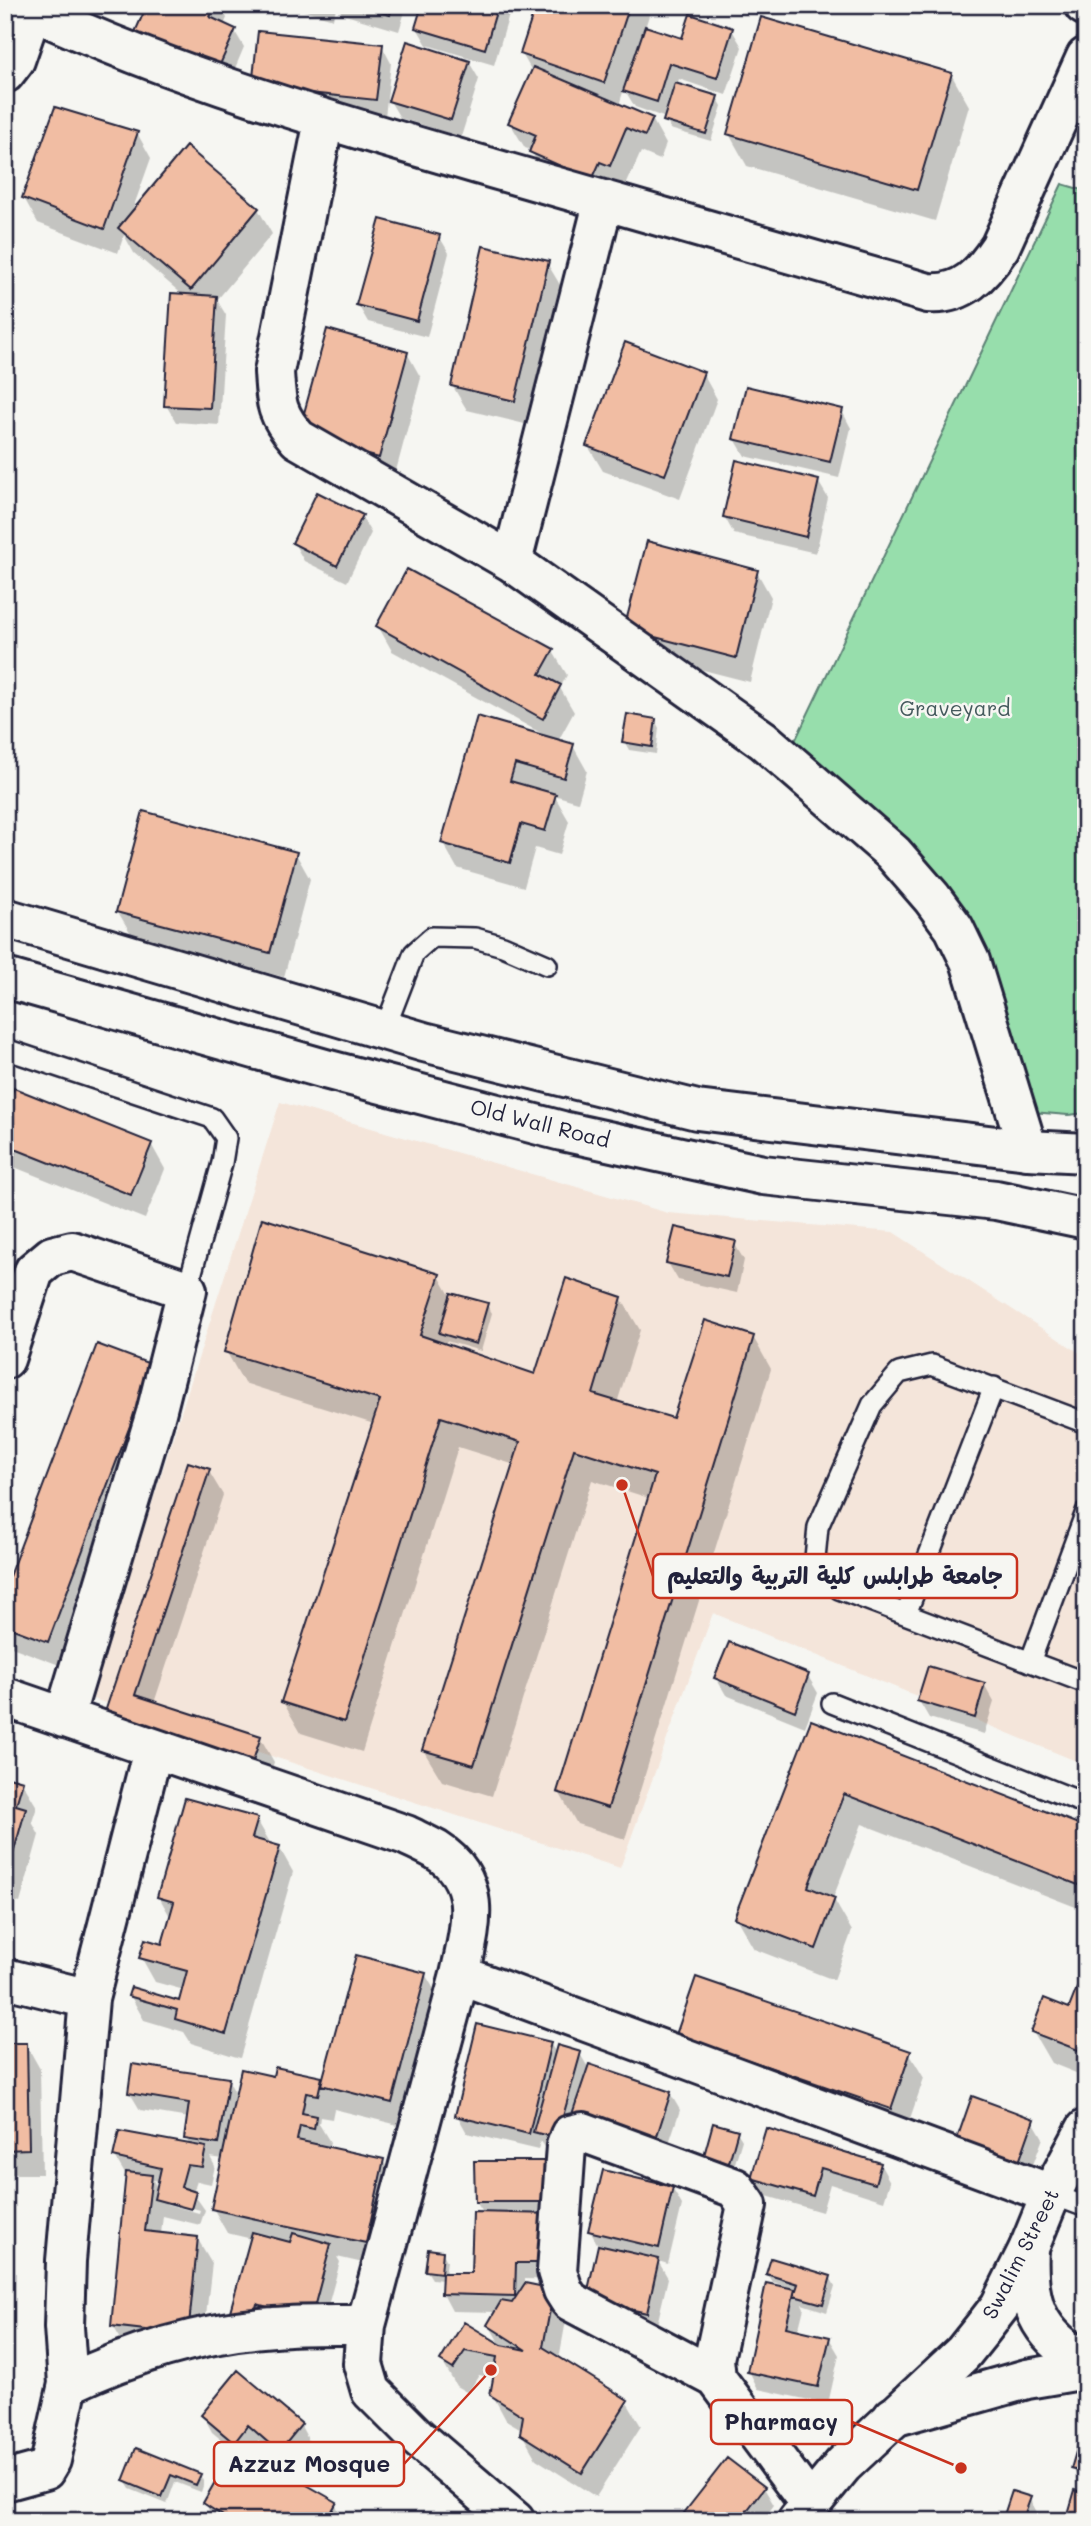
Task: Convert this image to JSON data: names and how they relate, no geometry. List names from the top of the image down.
{
  "streets": {
    "street": ["Old Wall Road", "Swalim Street"]
  },
  "parks": ["Graveyard"],
  "places": ["جامعة طرابلس كلية التربية والتعليم", "Azzuz Mosque", "Pharmacy"]
}
